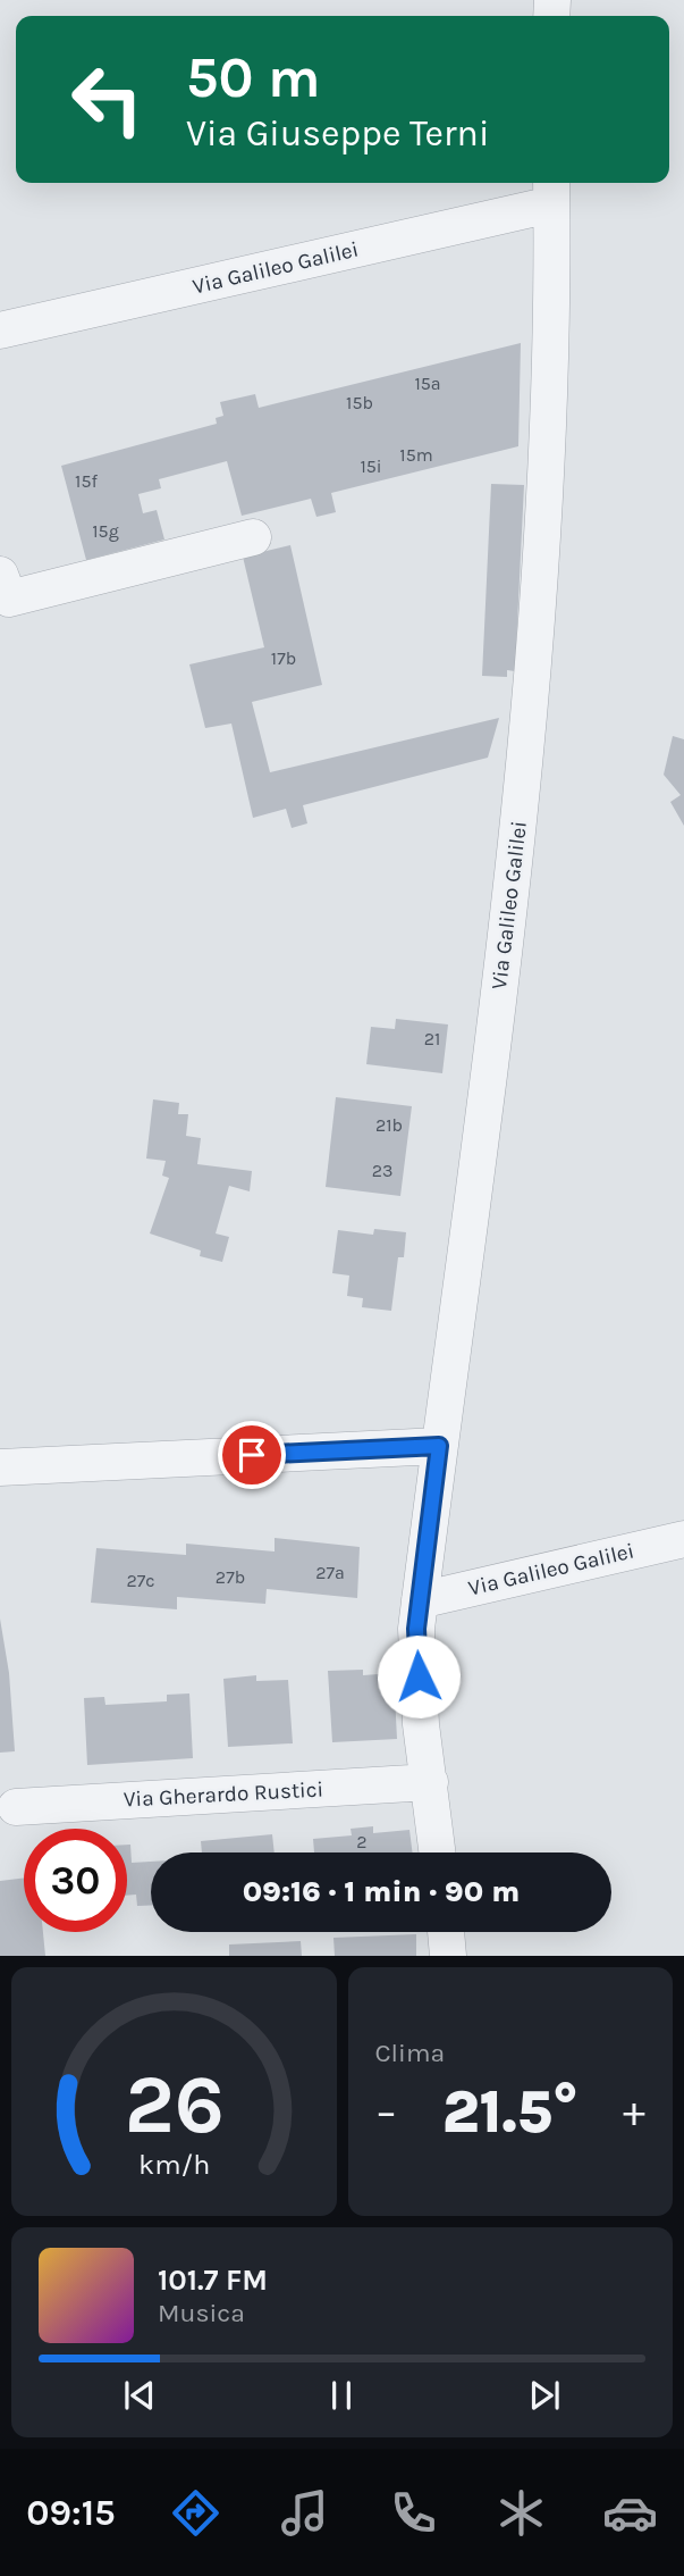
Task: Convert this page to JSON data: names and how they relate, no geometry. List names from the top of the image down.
{
  "streets": {
    "street": ["Via Galileo Galilei", "Via Gherardo Rustici"]
  },
  "crossings": [
    ["Via Galileo Galilei", "Via Gherardo Rustici"]
  ],
  "house_numbers": [
    "15a",
    "15b",
    "15m",
    "15i",
    "15f",
    "15g",
    "17b",
    "21",
    "21b",
    "23",
    "27a",
    "27b",
    "27c",
    "2"
  ],
  "page": {
    "turn": ["50 m", "Via Giuseppe Terni"],
    "limit": "30",
    "trip": "09:16 · 1 min · 90 m",
    "tile": "Clima",
    "heat": ["−", "21.5°", "+"],
    "song": ["101.7 FM", "Musica"],
    "tabs": "09:15",
    "gauge": ["26", "km/h"]
  }
}
